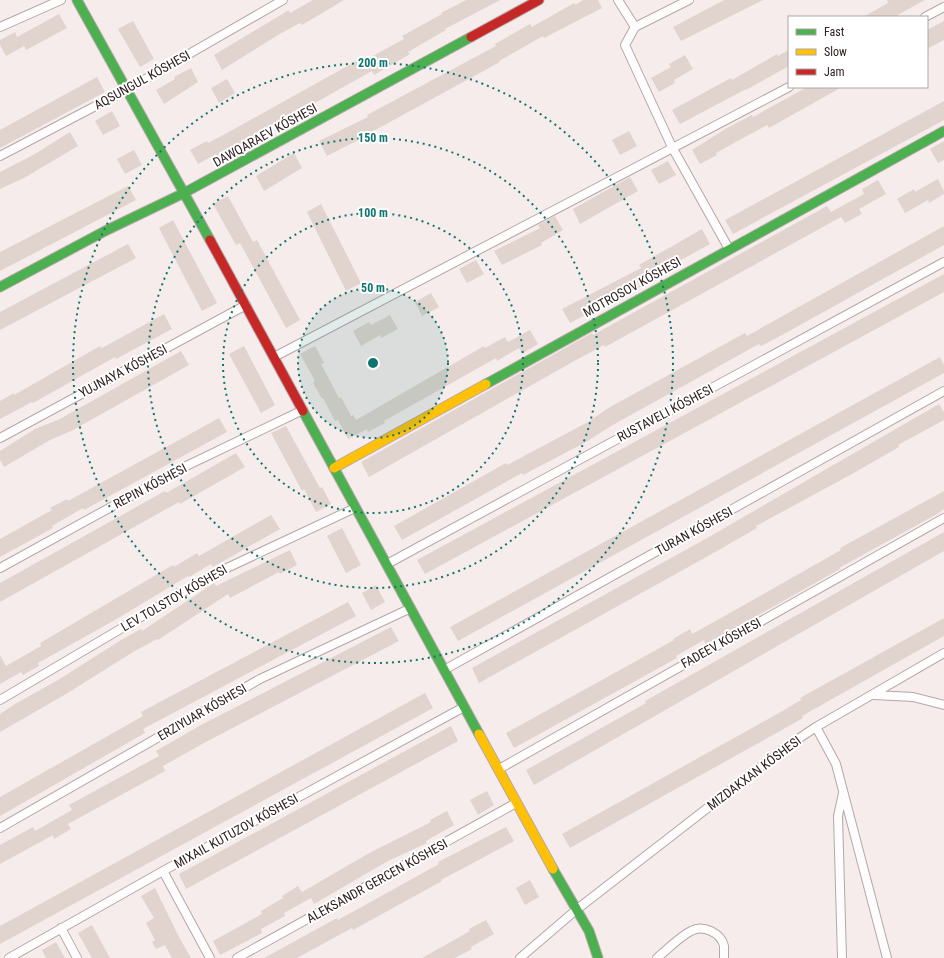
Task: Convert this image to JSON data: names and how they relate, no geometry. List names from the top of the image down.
{
  "streets": {
    "street": [
      "AQSUNGUL KÓSHESI",
      "DAWQARAEV KÓSHESI",
      "MOTROSOV KÓSHESI",
      "YUJNAYA KÓSHESI",
      "RUSTAVELI KÓSHESI",
      "REPIN KÓSHESI",
      "TURAN KÓSHESI",
      "LEV TOLSTOY KÓSHESI",
      "FADEEV KÓSHESI",
      "ERZIYUAR KÓSHESI",
      "MIZDAKXAN KÓSHESI",
      "MIXAIL KUTUZOV KÓSHESI",
      "ALEKSANDR GERCEN KÓSHESI"
    ]
  },
  "legend": ["Fast", "Slow", "Jam"],
  "rings": [
    "200 m",
    "150 m",
    "100 m",
    "50 m"
  ]
}
